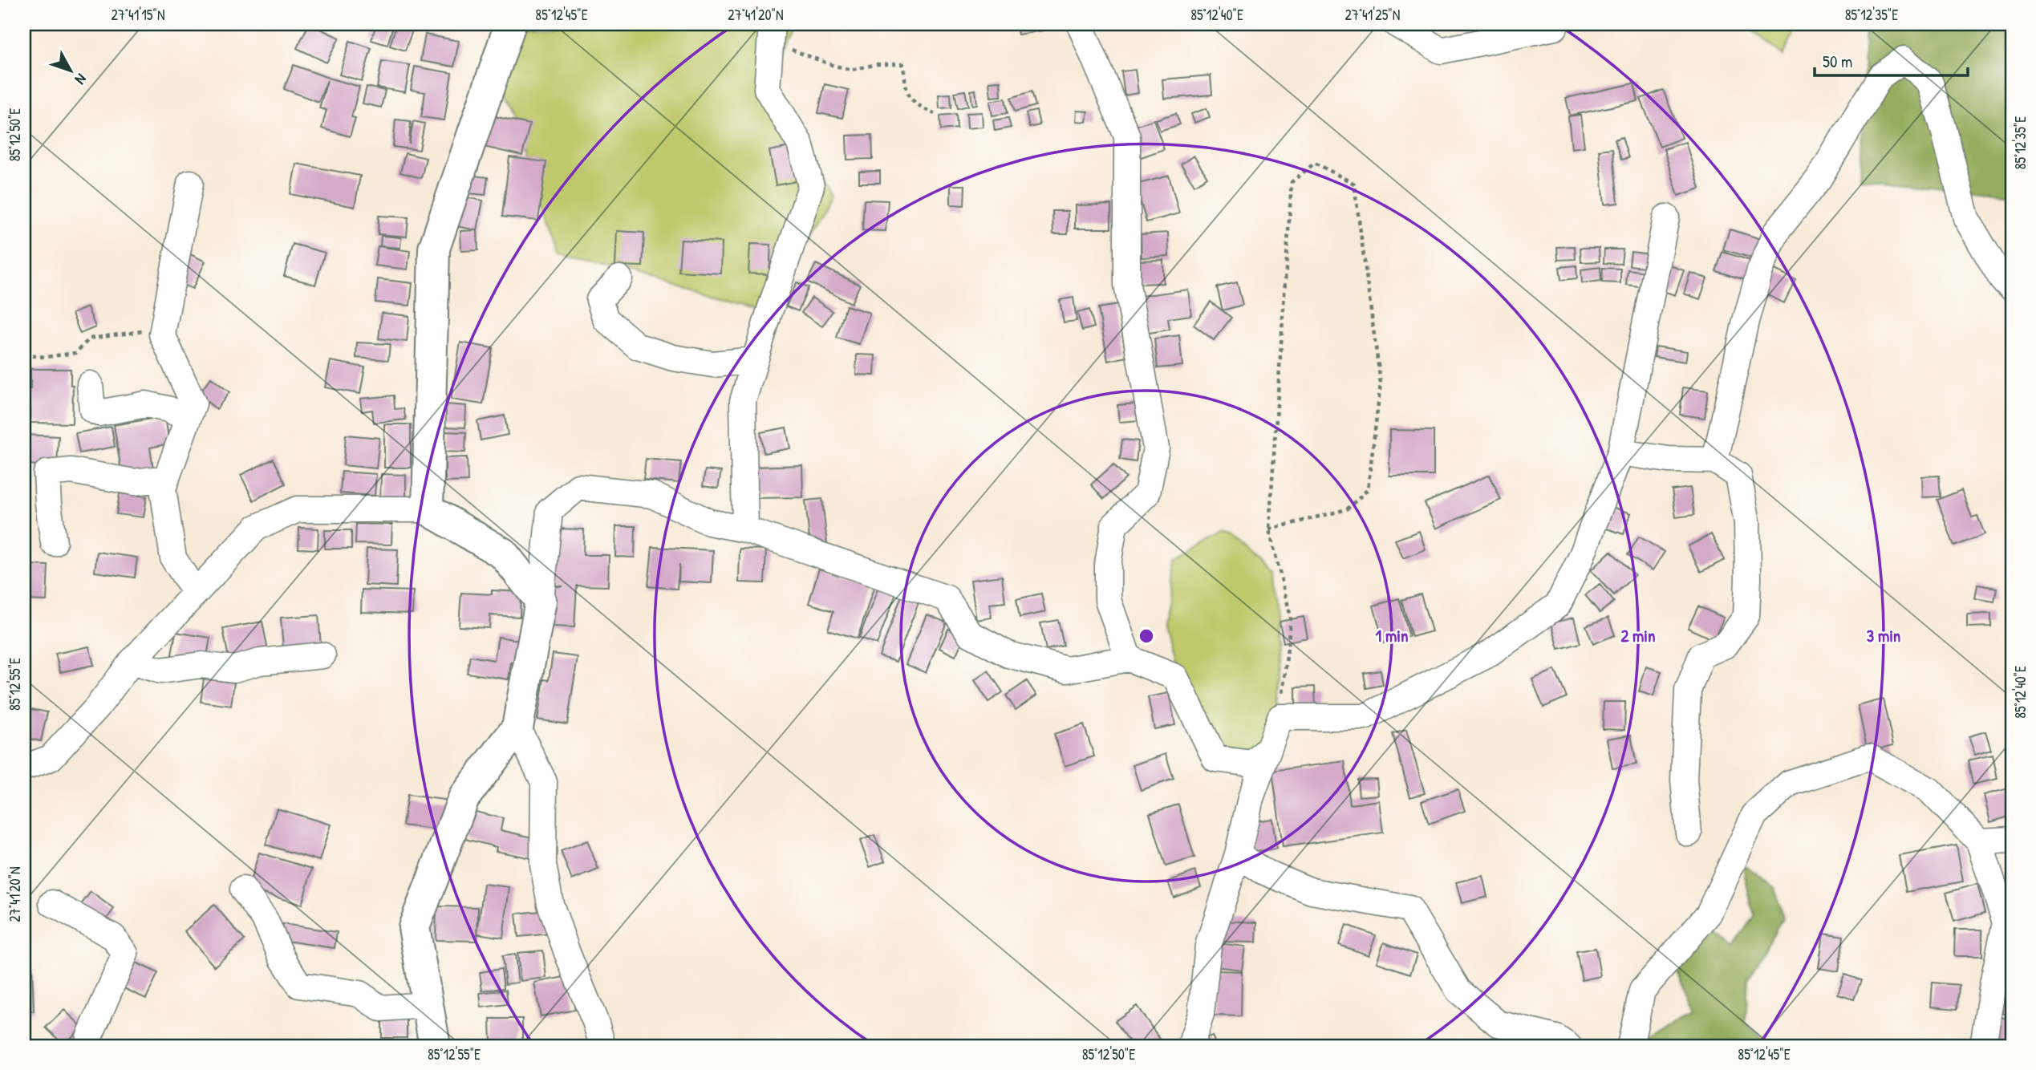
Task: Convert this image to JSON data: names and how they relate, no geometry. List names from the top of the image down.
{
  "scale_bar": "50 m",
  "north": "bottom right",
  "coordinates": [
    "27°41'15\"N",
    "85°12'45\"E",
    "27°41'20\"N",
    "85°12'40\"E",
    "27°41'25\"N",
    "85°12'35\"E",
    "85°12'50\"E",
    "85°12'55\"E"
  ],
  "rings": ["1 min", "2 min", "3 min"]
}
